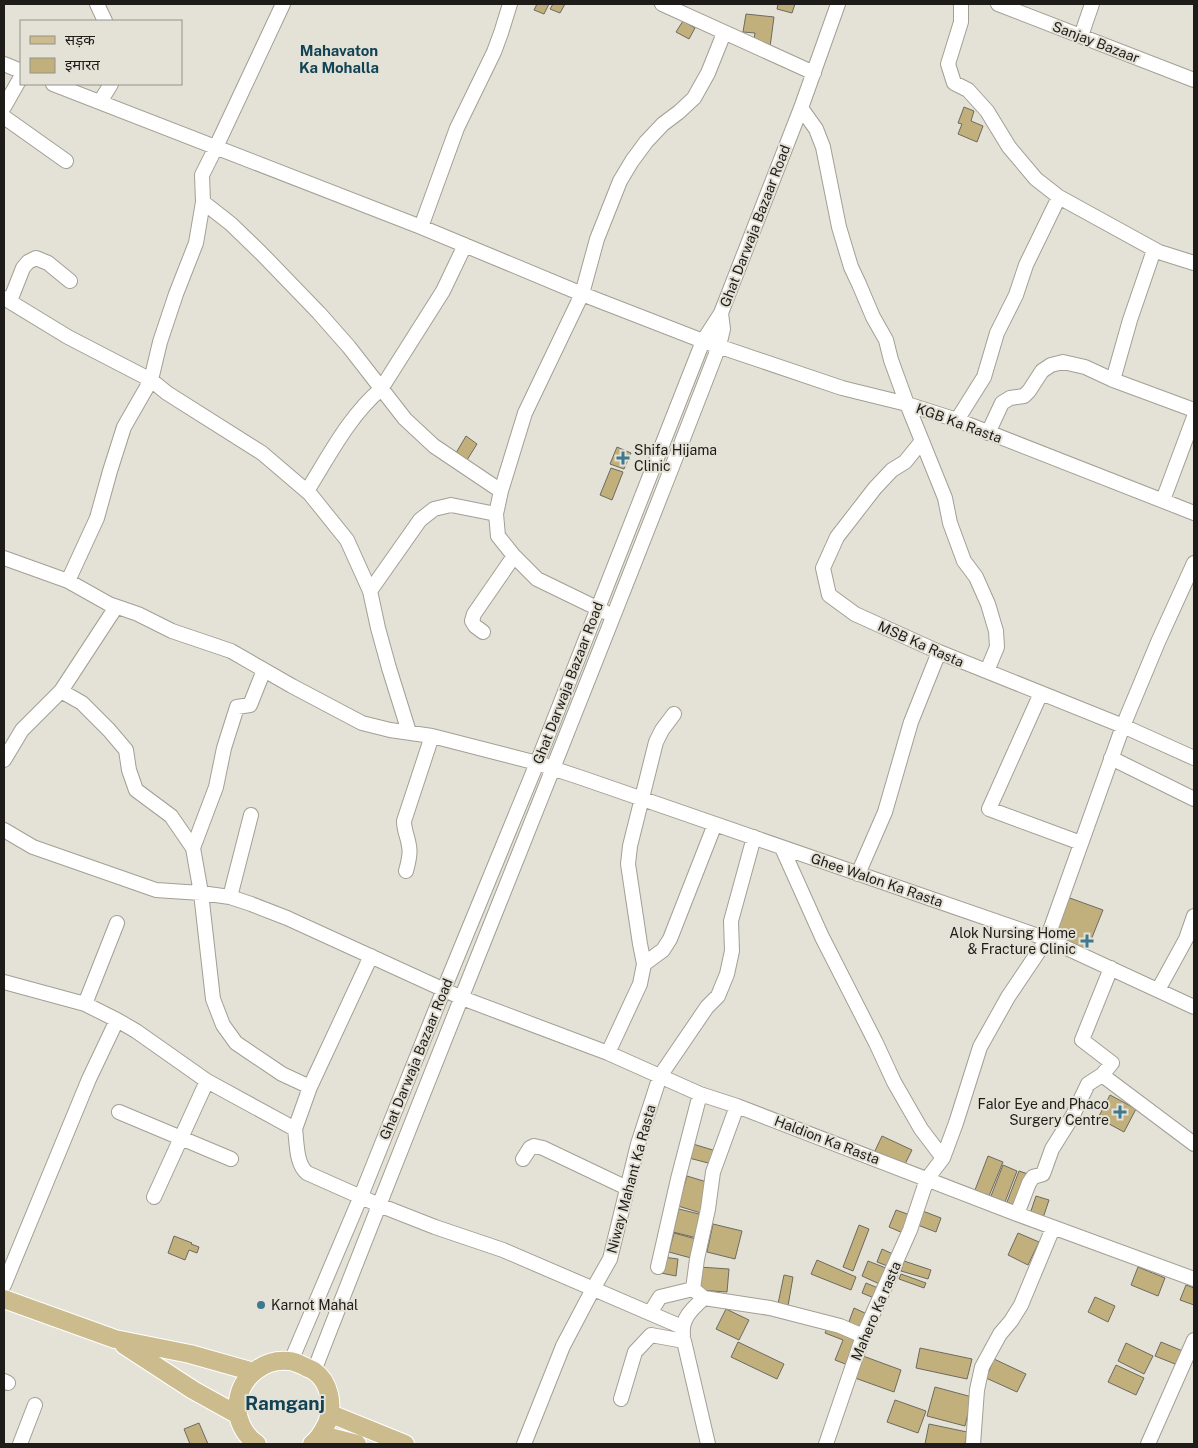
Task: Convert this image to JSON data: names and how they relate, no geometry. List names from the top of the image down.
{
  "streets": {
    "street": [
      "Sanjay Bazaar",
      "Ghat Darwaja Bazaar Road",
      "KGB Ka Rasta",
      "MSB Ka Rasta",
      "Ghee Walon Ka Rasta",
      "Haldion Ka Rasta",
      "Niway Mahant Ka Rasta",
      "Mahero Ka rasta"
    ]
  },
  "crossings": [
    ["Ghat Darwaja Bazaar Road", "KGB Ka Rasta"],
    ["Ghat Darwaja Bazaar Road", "Ghee Walon Ka Rasta"],
    ["Ghat Darwaja Bazaar Road", "Haldion Ka Rasta"],
    ["Ghee Walon Ka Rasta", "Niway Mahant Ka Rasta"],
    ["Haldion Ka Rasta", "Niway Mahant Ka Rasta"],
    ["Haldion Ka Rasta", "Mahero Ka rasta"]
  ],
  "districts": ["Mahavaton Ka Mohalla", "Ramganj"],
  "places": {
    "health": ["Shifa Hijama Clinic", "Alok Nursing Home & Fracture Clinic", "Falor Eye and Phaco Surgery Centre"],
    "other": ["Karnot Mahal"]
  },
  "legend": ["सड़क", "इमारत"]
}
